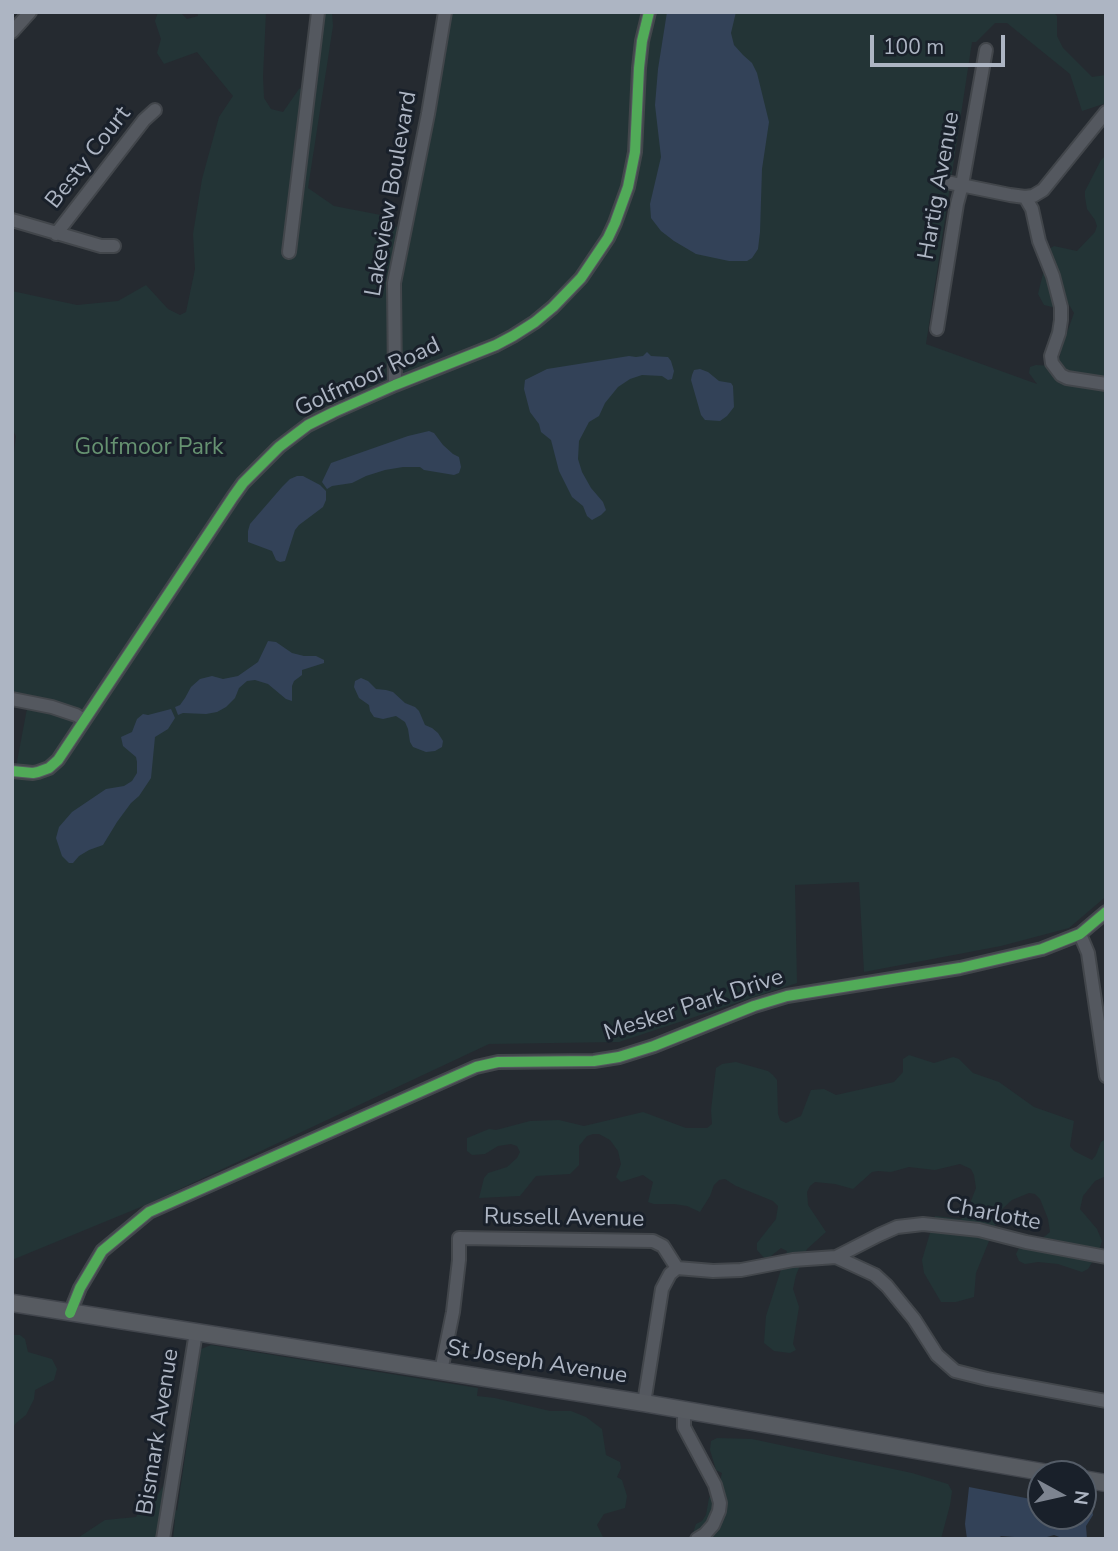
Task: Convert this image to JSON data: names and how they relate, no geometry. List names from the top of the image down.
{
  "streets": {
    "main road": ["St Joseph Avenue"],
    "street": [
      "Besty Court",
      "Hartig Avenue",
      "Lakeview Boulevard",
      "Golfmoor Road",
      "Mesker Park Drive",
      "Charlotte",
      "Russell Avenue",
      "Bismark Avenue"
    ]
  },
  "crossings": [
    ["Lakeview Boulevard", "Golfmoor Road"],
    ["Mesker Park Drive", "St Joseph Avenue"],
    ["Russell Avenue", "St Joseph Avenue"],
    ["St Joseph Avenue", "Bismark Avenue"]
  ],
  "parks": ["Golfmoor Park"],
  "scale_bar": "100 m",
  "north": "right"
}
